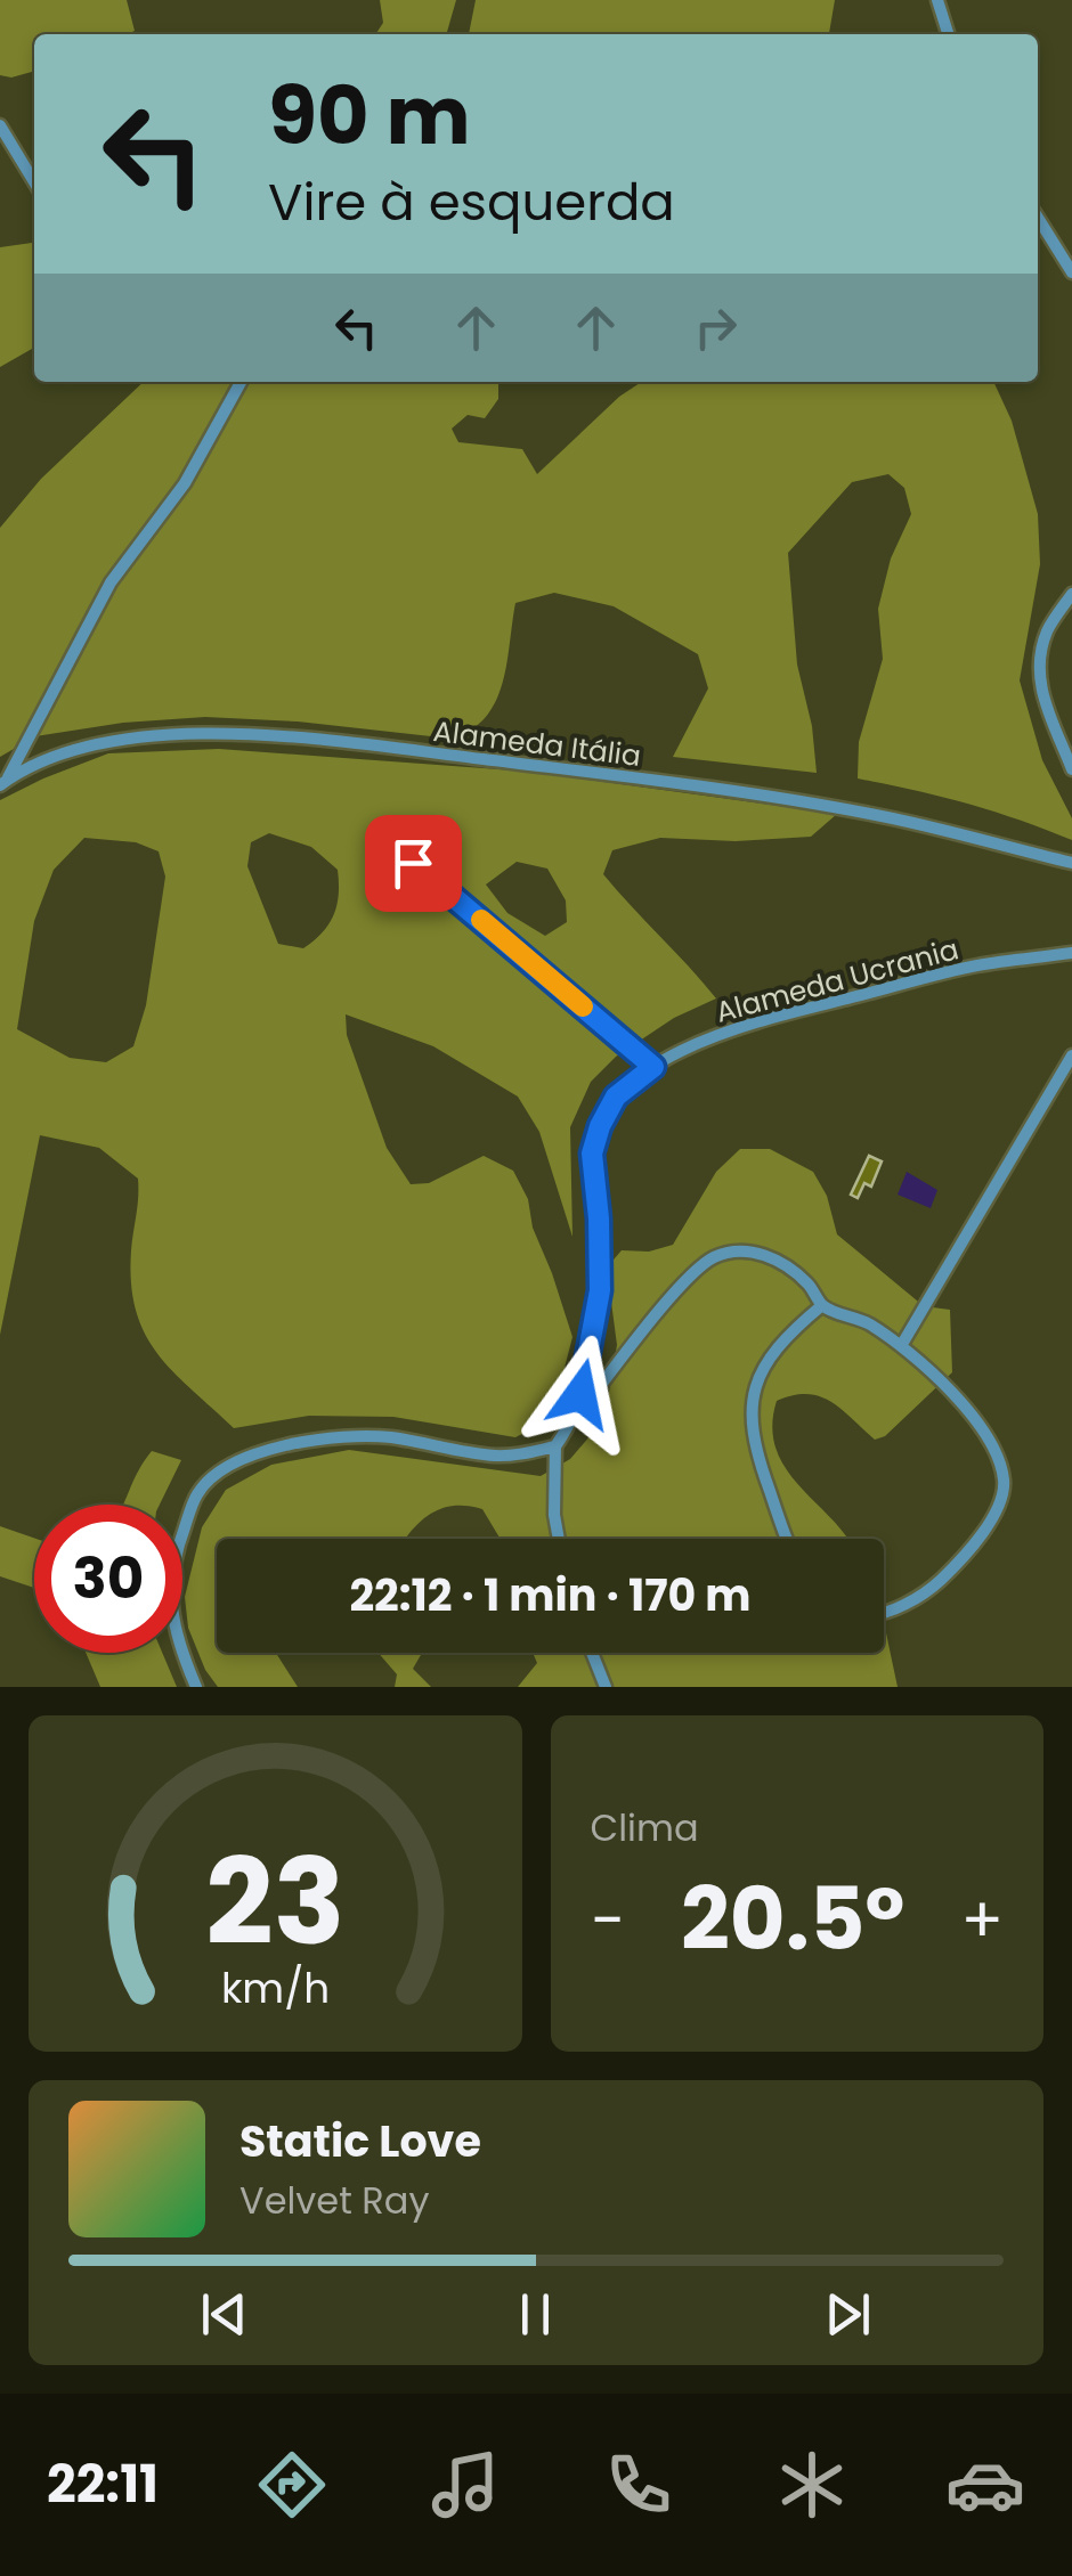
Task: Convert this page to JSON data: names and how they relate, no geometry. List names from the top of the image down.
{
  "streets": {
    "street": ["Alameda Itália", "Alameda Ucrania"]
  },
  "page": {
    "turn": ["90 m", "Vire à esquerda"],
    "limit": "30",
    "trip": "22:12 · 1 min · 170 m",
    "tile": "Clima",
    "heat": ["−", "20.5°", "+"],
    "song": ["Static Love", "Velvet Ray"],
    "tabs": "22:11",
    "gauge": ["23", "km/h"]
  }
}
